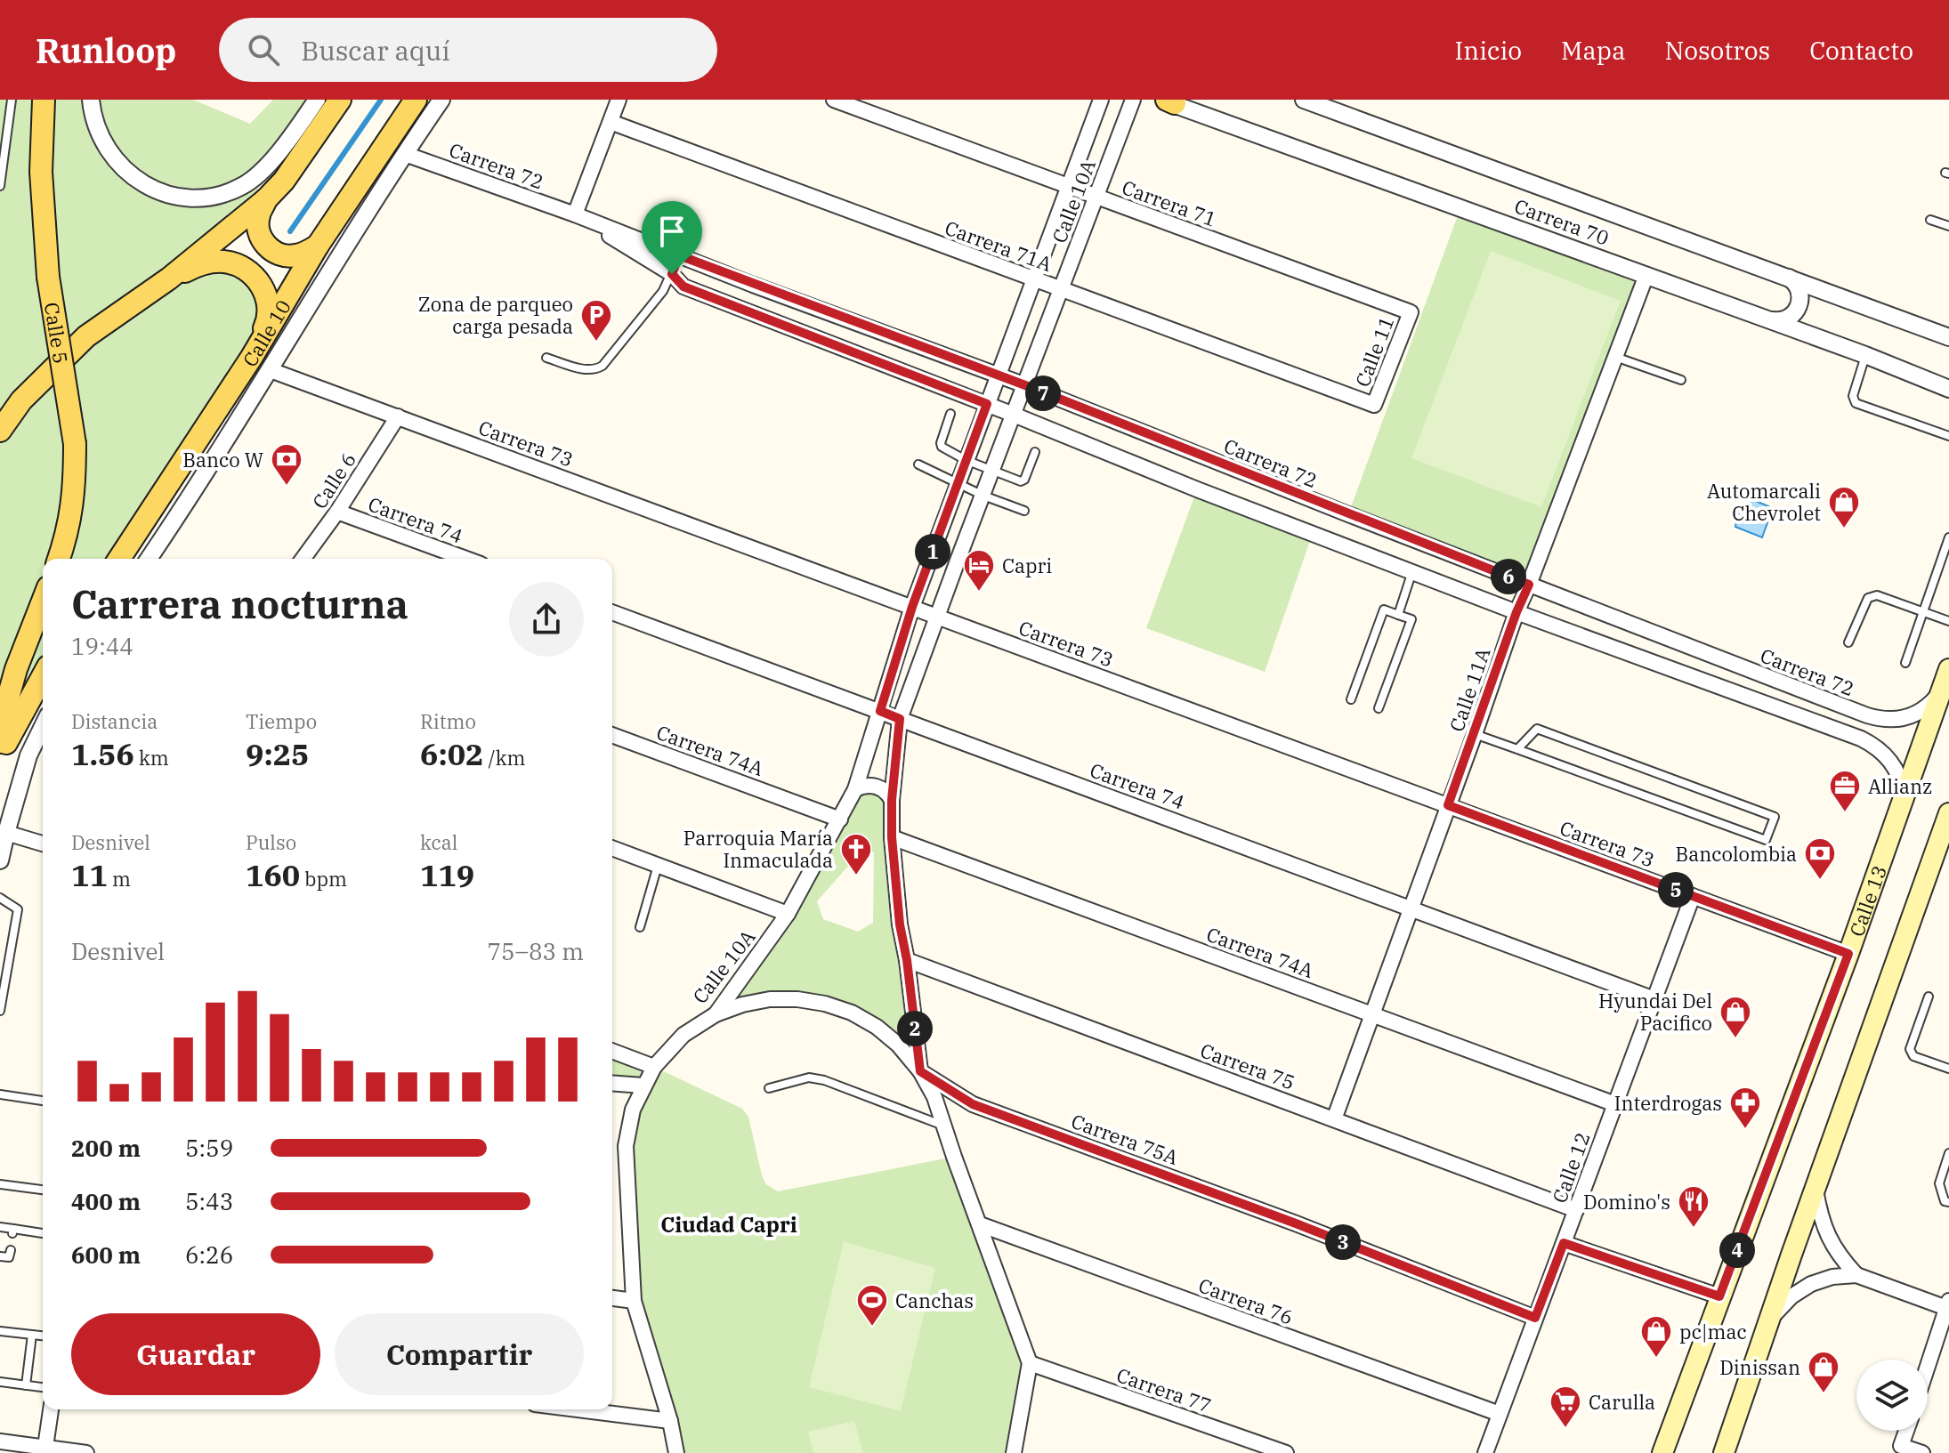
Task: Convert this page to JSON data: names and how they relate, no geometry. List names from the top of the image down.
{
  "streets": {
    "main road": ["Calle 10", "Calle 5", "Calle 13"],
    "street": [
      "Carrera 72",
      "Calle 10A",
      "Carrera 71",
      "Carrera 70",
      "Carrera 71A",
      "Calle 11",
      "Carrera 73",
      "Calle 6",
      "Carrera 74",
      "Calle 11A",
      "Carrera 74A",
      "Carrera 75",
      "Carrera 75A",
      "Calle 12",
      "Carrera 76",
      "Carrera 77"
    ]
  },
  "crossings": [
    ["Carrera 72", "Calle 10A"],
    ["Carrera 72", "Calle 10"],
    ["Carrera 72", "Calle 11A"],
    ["Carrera 72", "Calle 13"],
    ["Calle 10A", "Carrera 71"],
    ["Calle 10A", "Carrera 71A"],
    ["Calle 10A", "Carrera 73"],
    ["Calle 10A", "Carrera 74"],
    ["Calle 10A", "Carrera 74A"],
    ["Calle 10A", "Carrera 75"],
    ["Calle 10A", "Carrera 75A"],
    ["Calle 10A", "Carrera 76"],
    ["Calle 10A", "Carrera 77"],
    ["Carrera 71", "Calle 11"],
    ["Carrera 70", "Calle 11A"],
    ["Carrera 71A", "Calle 11"],
    ["Calle 10", "Carrera 73"],
    ["Carrera 73", "Calle 6"],
    ["Carrera 73", "Calle 11A"],
    ["Carrera 73", "Calle 13"],
    ["Carrera 73", "Calle 12"],
    ["Calle 6", "Carrera 74"],
    ["Carrera 74", "Calle 11A"],
    ["Carrera 74", "Calle 12"],
    ["Calle 11A", "Carrera 74A"],
    ["Calle 11A", "Carrera 75"],
    ["Carrera 74A", "Calle 12"],
    ["Carrera 75", "Calle 12"],
    ["Carrera 75A", "Calle 12"],
    ["Calle 12", "Carrera 76"]
  ],
  "districts": ["Ciudad Capri"],
  "places": {
    "parking": ["Zona de parqueo carga pesada"],
    "bank": ["Banco W", "Bancolombia"],
    "shop": [
      "Automarcali Chevrolet",
      "Hyundai Del Pacifico",
      "pc|mac",
      "Dinissan"
    ],
    "hotel": ["Capri"],
    "office": ["Allianz"],
    "church": ["Parroquia María Inmaculada"],
    "pharmacy": ["Interdrogas"],
    "restaurant": ["Domino's"],
    "sports": ["Canchas"],
    "supermarket": ["Carulla"]
  },
  "page": {
    "header": "Runloop",
    "search": "Buscar aquí",
    "nav": [
      "Inicio",
      "Mapa",
      "Nosotros",
      "Contacto"
    ],
    "pins": [
      "7",
      "1",
      "6",
      "5",
      "2",
      "3",
      "4"
    ],
    "heading": ["Carrera nocturna", "19:44"],
    "stats": [
      ["Distancia", "1.56 km"],
      ["Tiempo", "9:25"],
      ["Ritmo", "6:02 /km"],
      ["Desnivel", "11 m"],
      ["Pulso", "160 bpm"],
      ["kcal", "119"]
    ],
    "chart": ["Desnivel", "75–83 m"],
    "list": [
      {
        "name": "200 m",
        "note": "5:59"
      },
      {
        "name": "400 m",
        "note": "5:43"
      },
      {
        "name": "600 m",
        "note": "6:26"
      }
    ],
    "buttons": ["Guardar", "Compartir"]
  }
}
